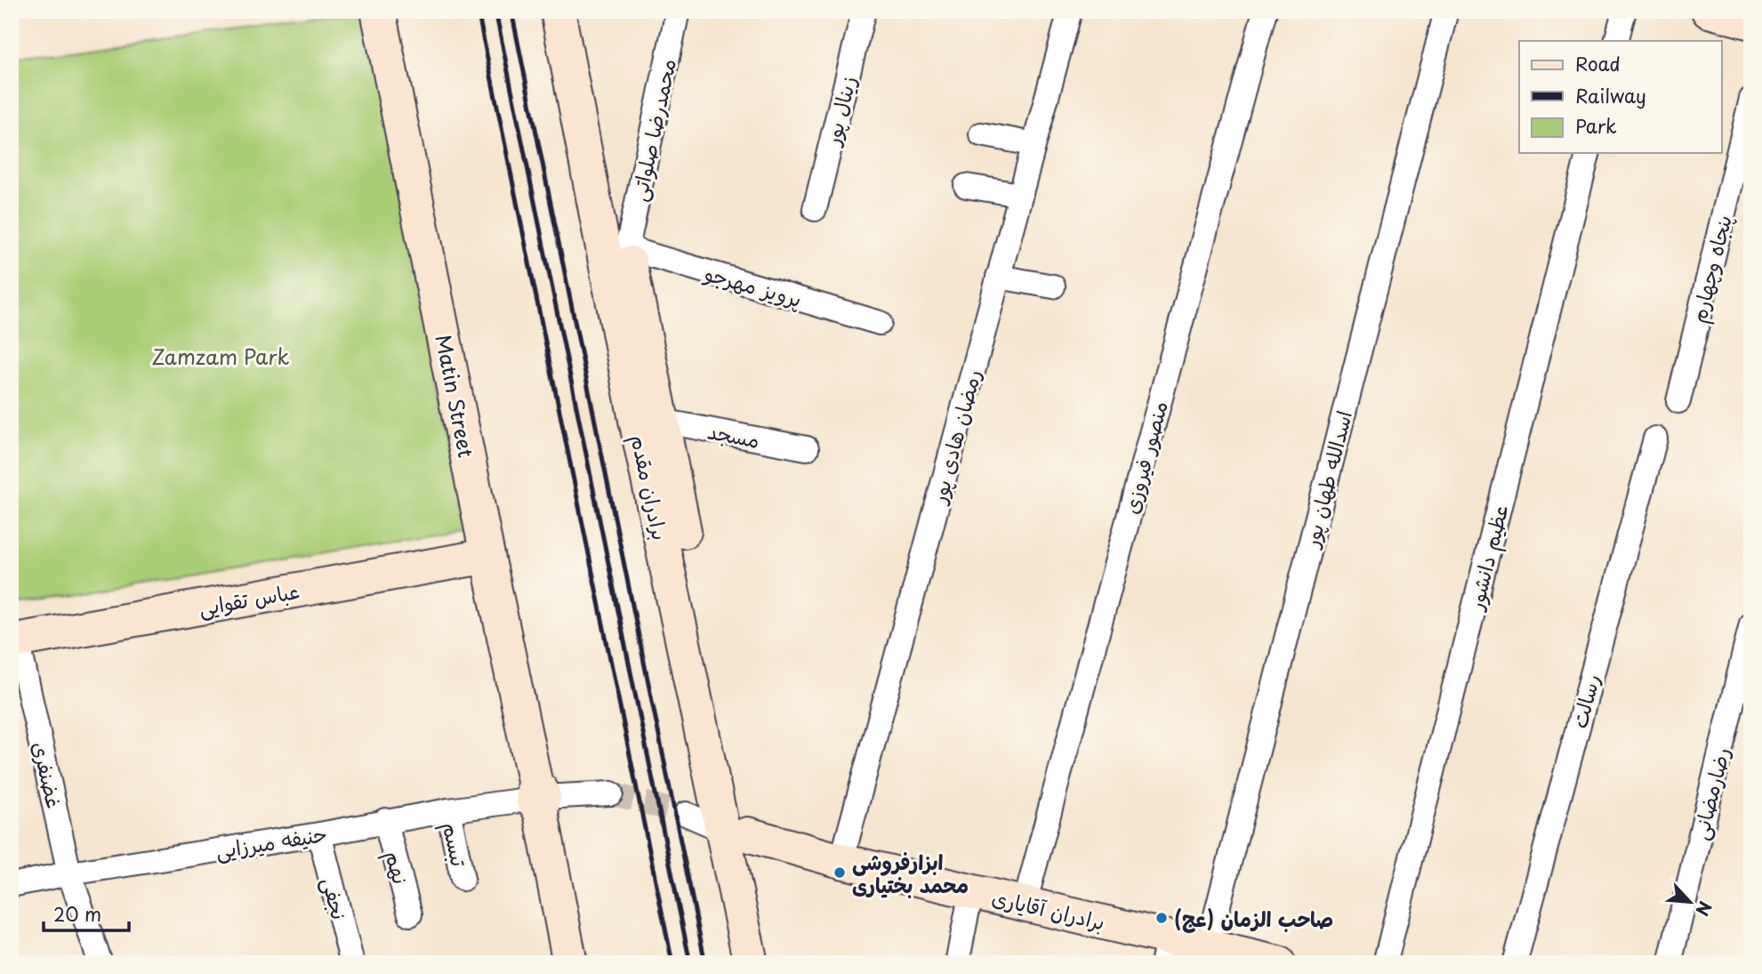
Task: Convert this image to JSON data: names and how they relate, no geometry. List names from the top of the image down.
{
  "streets": {
    "street": [
      "زینال پور",
      "محمدرضا صلواتی",
      "پنجاه وچهارم",
      "پرویز مهرجو",
      "Matin Street",
      "مسجد",
      "رمضان هادی پور",
      "منصور فیروزی",
      "اسدالله طهان پور",
      "برادران مقدم",
      "عظیم دانشور",
      "عباس تقوایی",
      "رسالت",
      "غضنفری",
      "رضارمضانی",
      "حنیفه میرزایی",
      "تبسم",
      "نهم",
      "نجفی",
      "برادران آقایاری"
    ]
  },
  "crossings": [
    ["محمدرضا صلواتی", "پرویز مهرجو"],
    ["محمدرضا صلواتی", "برادران مقدم"],
    ["پرویز مهرجو", "برادران مقدم"],
    ["Matin Street", "عباس تقوایی"],
    ["Matin Street", "حنیفه میرزایی"],
    ["مسجد", "برادران مقدم"],
    ["رمضان هادی پور", "برادران آقایاری"],
    ["منصور فیروزی", "برادران آقایاری"],
    ["اسدالله طهان پور", "برادران آقایاری"],
    ["برادران مقدم", "برادران آقایاری"],
    ["عباس تقوایی", "غضنفری"],
    ["غضنفری", "حنیفه میرزایی"],
    ["حنیفه میرزایی", "تبسم"],
    ["حنیفه میرزایی", "نهم"],
    ["حنیفه میرزایی", "نجفی"]
  ],
  "parks": ["Zamzam Park"],
  "places": ["ابزارفروشی محمد بختیاری", "صاحب الزمان (عج)"],
  "legend": ["Road", "Railway", "Park"],
  "scale_bar": "20 m",
  "north": "bottom right"
}
